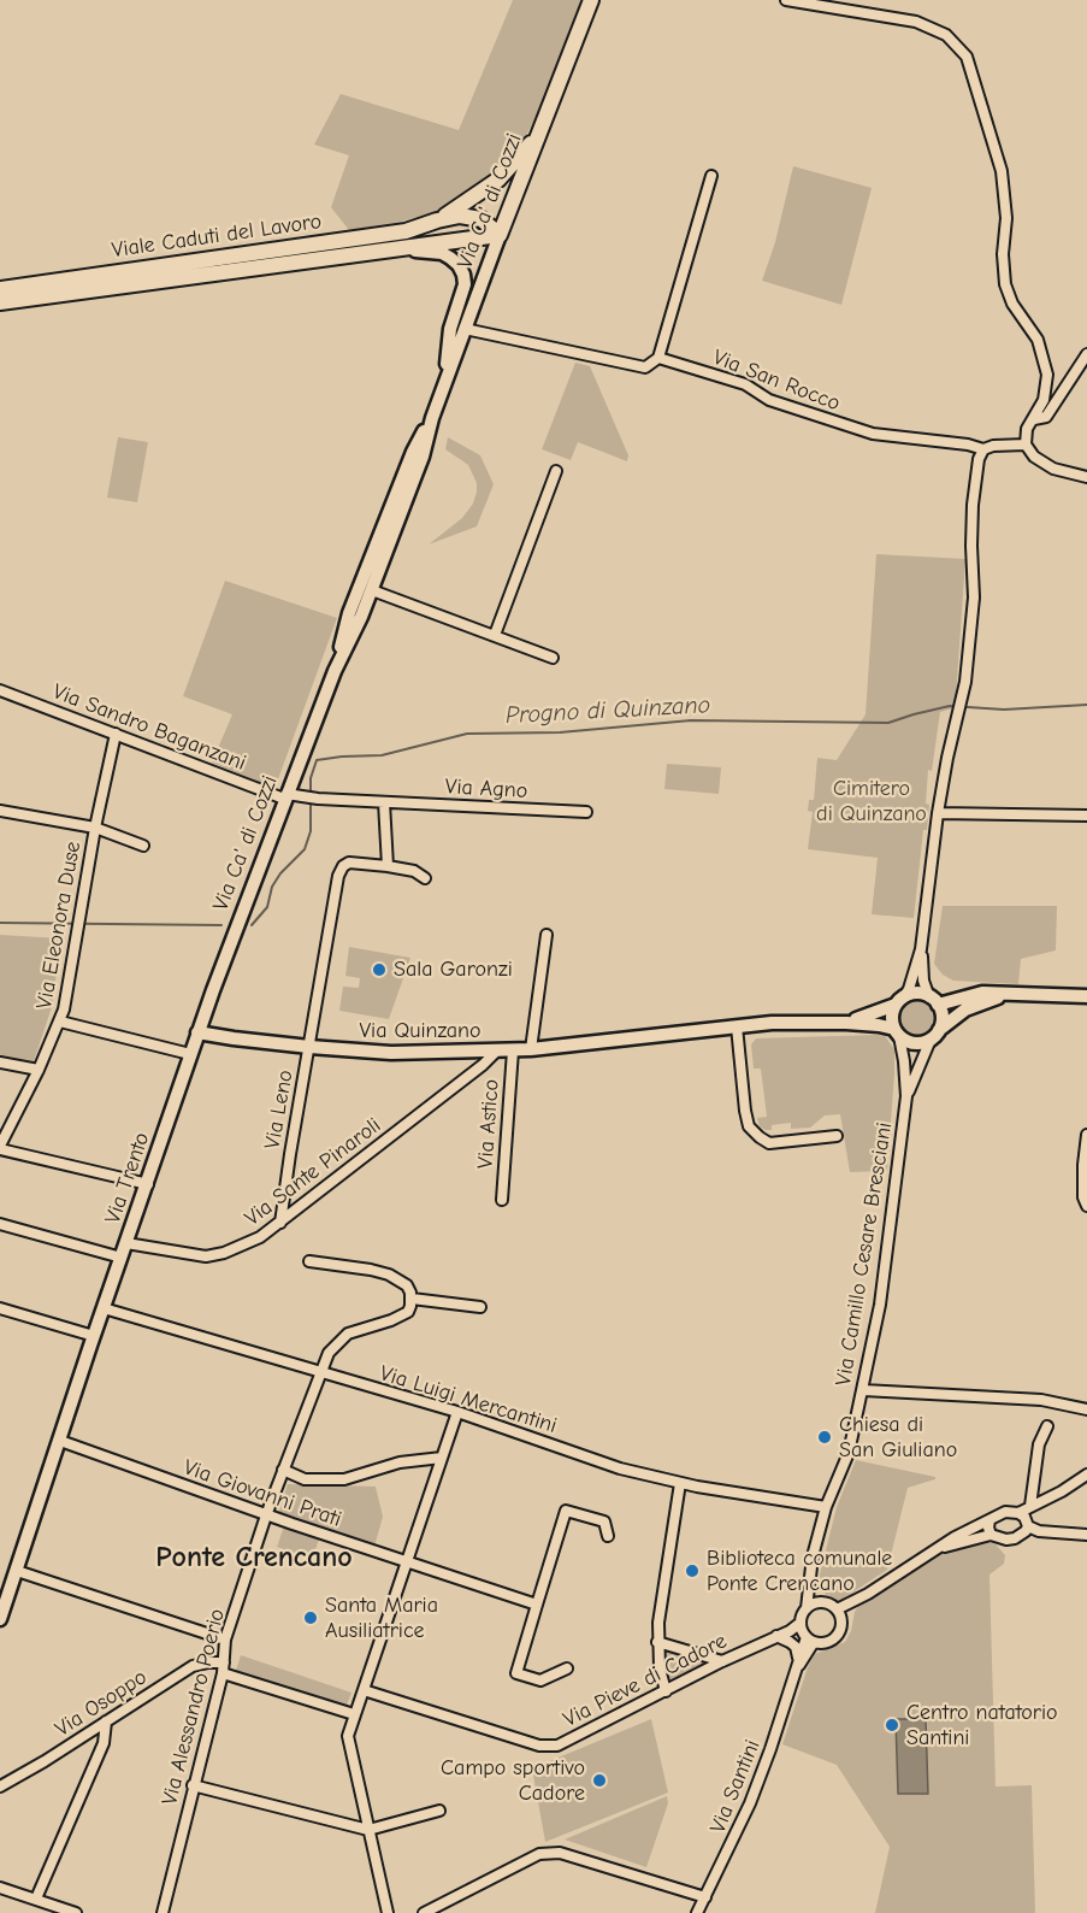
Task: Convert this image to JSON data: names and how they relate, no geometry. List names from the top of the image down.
{
  "streets": {
    "main road": [
      "Via Ca' di Cozzi",
      "Viale Caduti del Lavoro",
      "Via Quinzano",
      "Via Trento"
    ],
    "street": [
      "Via San Rocco",
      "Via Sandro Baganzani",
      "Via Agno",
      "Via Eleonora Duse",
      "Via Leno",
      "Via Astico",
      "Via Sante Pinaroli",
      "Via Camillo Cesare Bresciani",
      "Via Luigi Mercantini",
      "Via Giovanni Prati",
      "Via Pieve di Cadore",
      "Via Osoppo",
      "Via Alessandro Poerio",
      "Via Santini"
    ]
  },
  "crossings": [
    ["Via Ca' di Cozzi", "Viale Caduti del Lavoro"],
    ["Via Ca' di Cozzi", "Via Sandro Baganzani"],
    ["Via Ca' di Cozzi", "Via Agno"],
    ["Via Ca' di Cozzi", "Via Quinzano"],
    ["Via Ca' di Cozzi", "Via Trento"],
    ["Via Sandro Baganzani", "Via Agno"],
    ["Via Sandro Baganzani", "Via Eleonora Duse"],
    ["Via Quinzano", "Via Leno"],
    ["Via Quinzano", "Via Astico"],
    ["Via Quinzano", "Via Sante Pinaroli"],
    ["Via Quinzano", "Via Trento"],
    ["Via Quinzano", "Via Camillo Cesare Bresciani"],
    ["Via Leno", "Via Sante Pinaroli"],
    ["Via Sante Pinaroli", "Via Trento"],
    ["Via Trento", "Via Luigi Mercantini"],
    ["Via Trento", "Via Giovanni Prati"],
    ["Via Camillo Cesare Bresciani", "Via Luigi Mercantini"],
    ["Via Camillo Cesare Bresciani", "Via Pieve di Cadore"],
    ["Via Camillo Cesare Bresciani", "Via Santini"],
    ["Via Luigi Mercantini", "Via Alessandro Poerio"],
    ["Via Giovanni Prati", "Via Alessandro Poerio"],
    ["Via Pieve di Cadore", "Via Santini"],
    ["Via Osoppo", "Via Alessandro Poerio"]
  ],
  "districts": ["Ponte Crencano"],
  "water": ["Progno di Quinzano"],
  "parks": ["Cimitero di Quinzano"],
  "places": [
    "Sala Garonzi",
    "Chiesa di San Giuliano",
    "Biblioteca comunale Ponte Crencano",
    "Santa Maria Ausiliatrice",
    "Centro natatorio Santini",
    "Campo sportivo Cadore"
  ]
}
